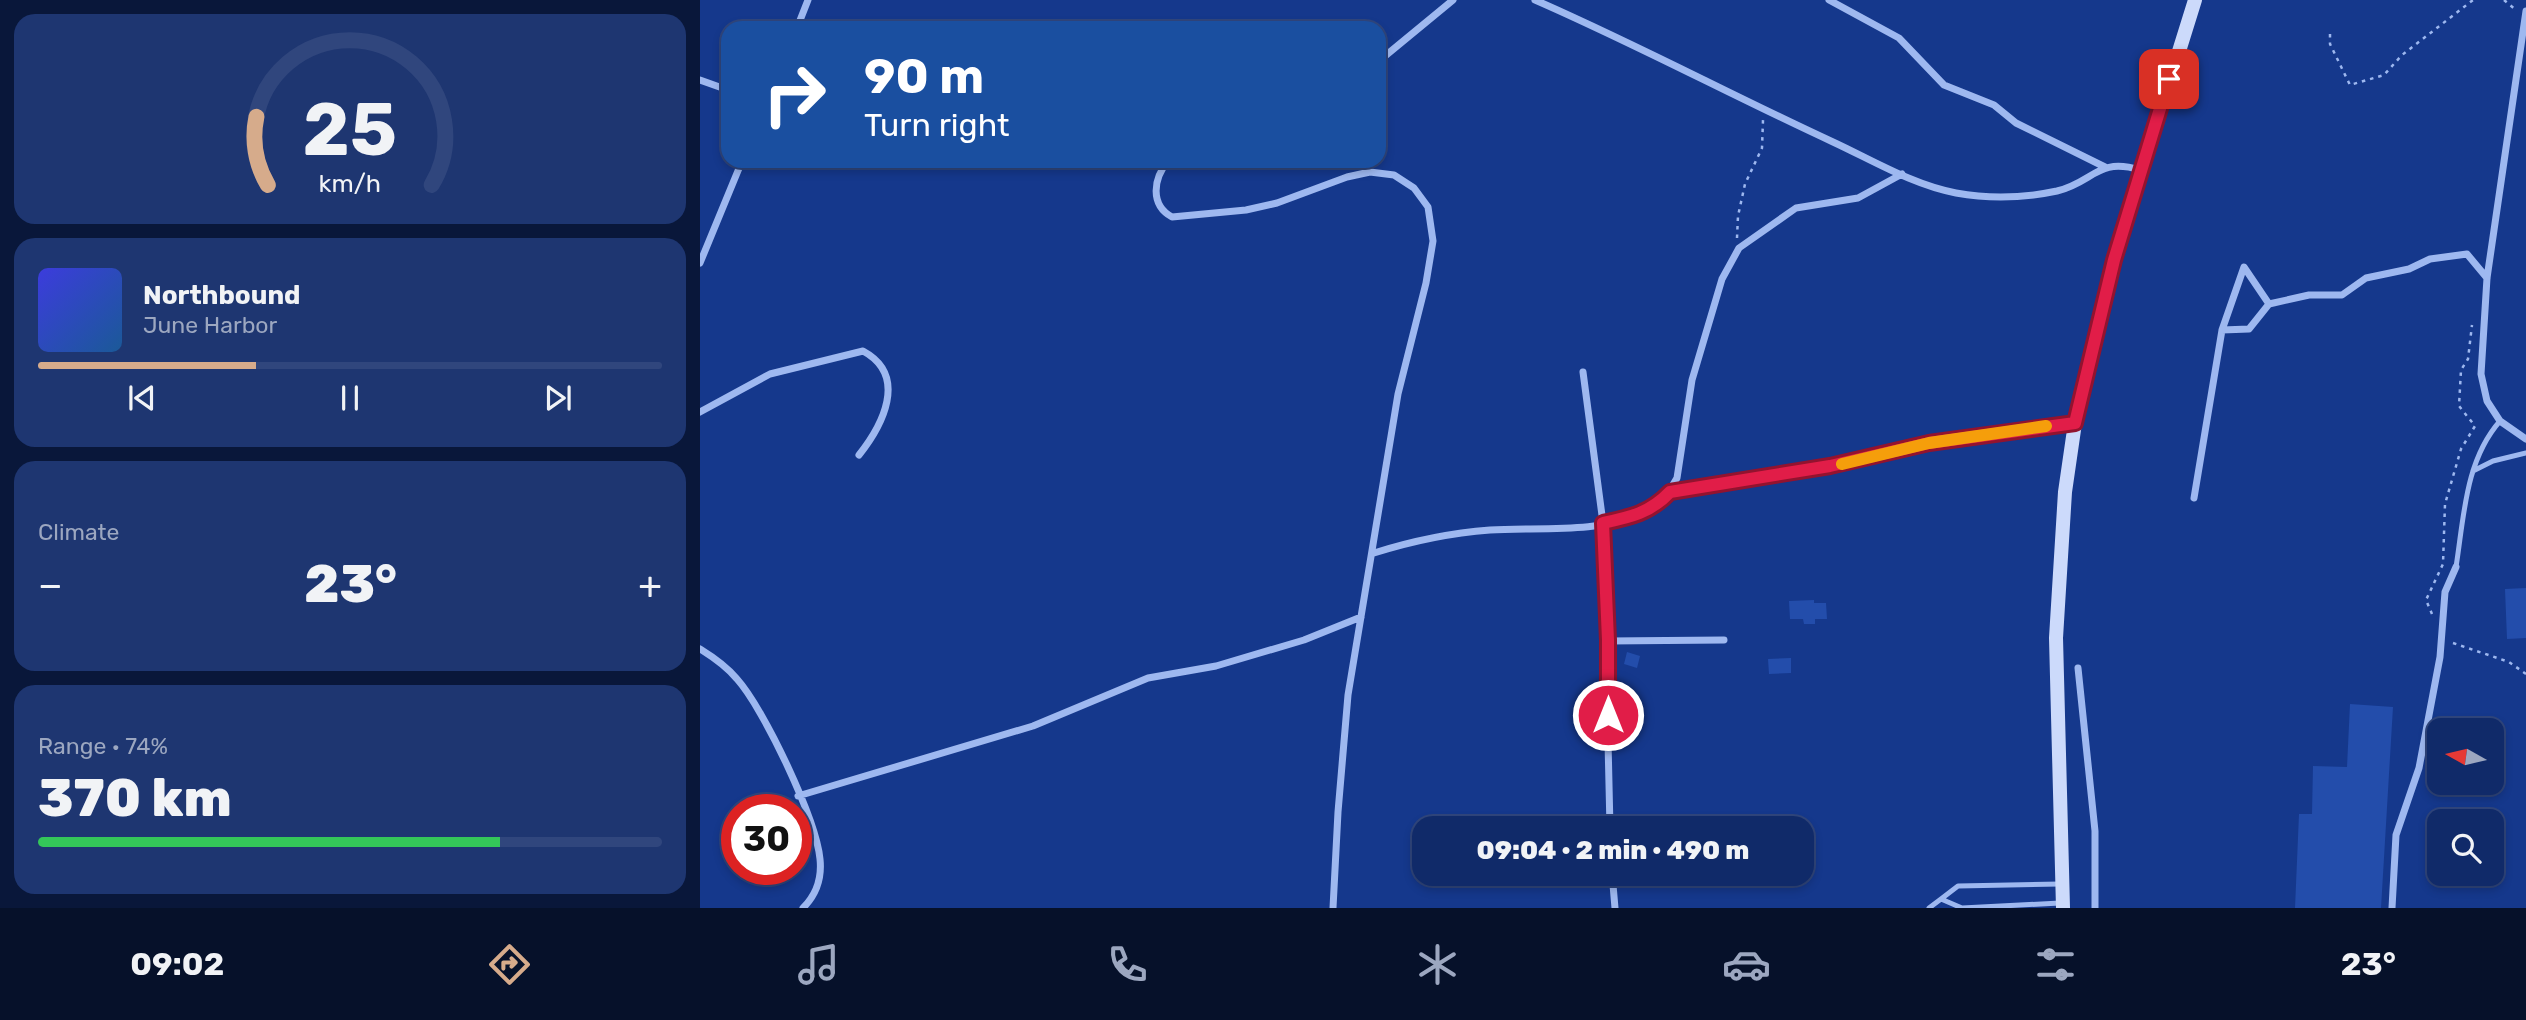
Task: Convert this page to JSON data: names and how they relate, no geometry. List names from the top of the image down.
{
  "north": "left",
  "page": {
    "turn": ["90 m", "Turn right"],
    "song": ["Northbound", "June Harbor"],
    "tile": [
      "Climate",
      ["Range · 74%", "370 km"]
    ],
    "heat": ["−", "23°", "+"],
    "limit": "30",
    "trip": "09:04 · 2 min · 490 m",
    "tabs": ["09:02", "23°"],
    "gauge": ["25", "km/h"]
  }
}
